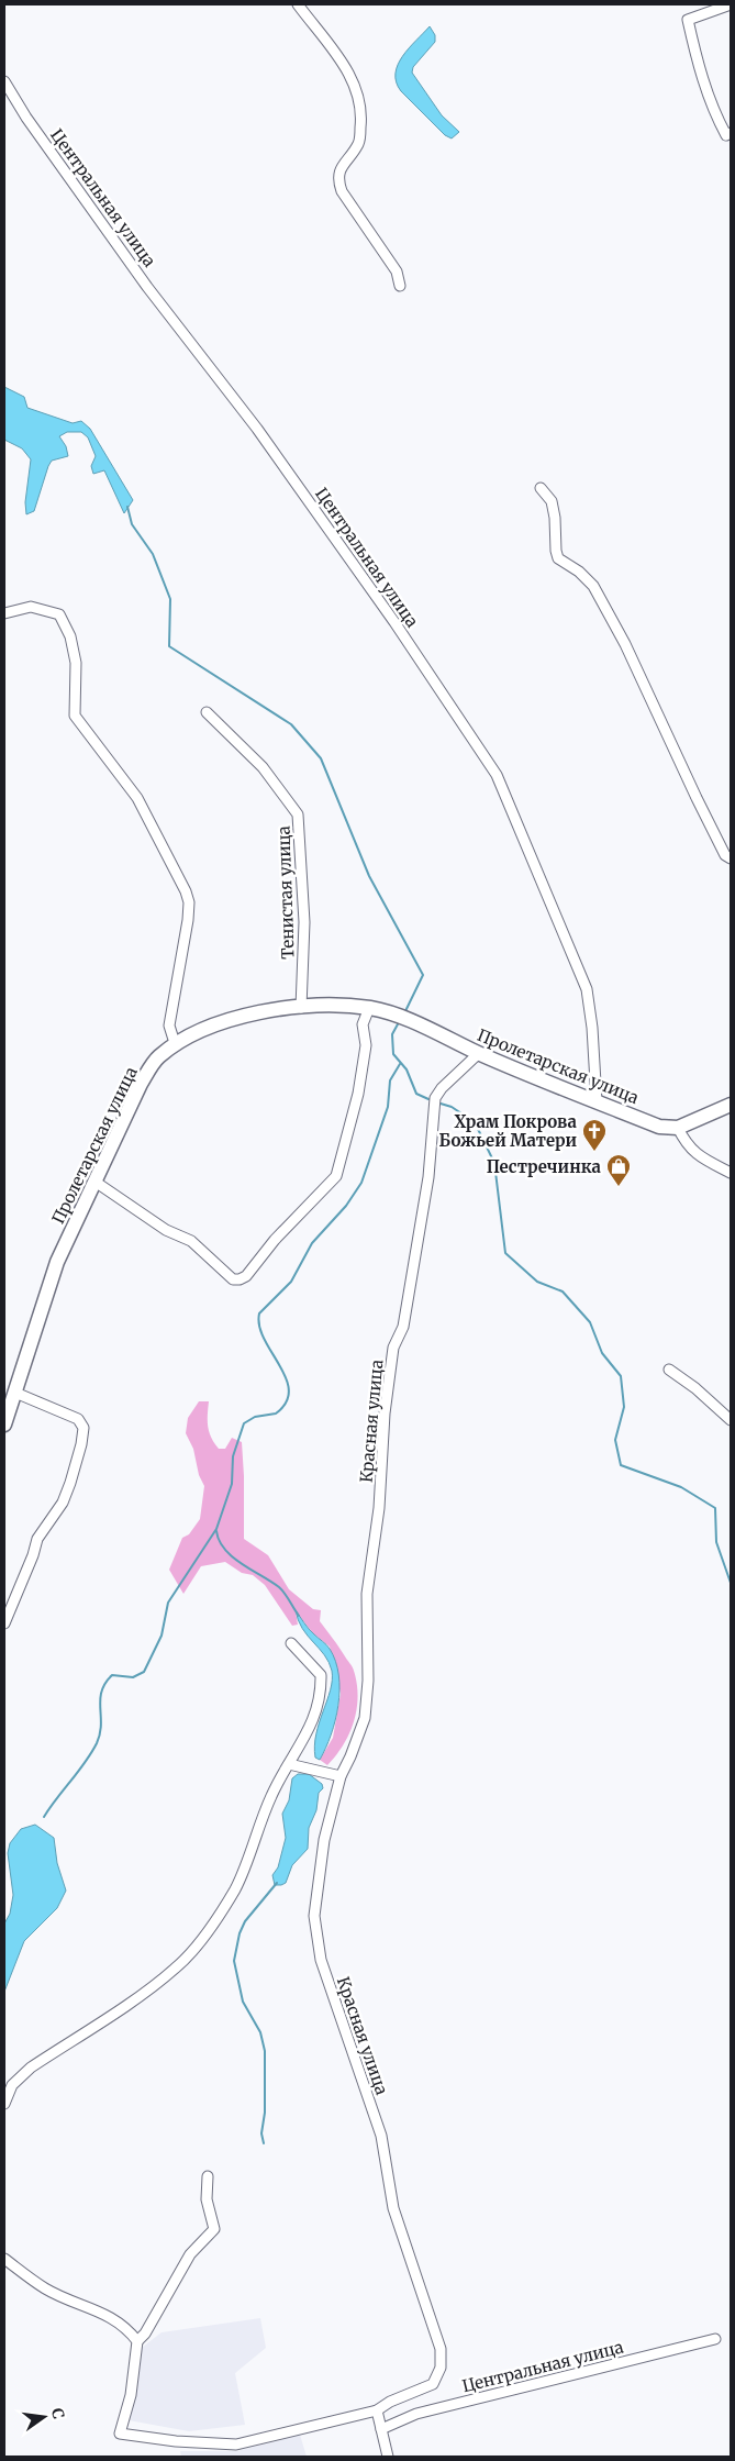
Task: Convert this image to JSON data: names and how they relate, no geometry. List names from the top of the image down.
{
  "streets": {
    "main road": ["Пролетарская улица"],
    "street": ["Центральная улица", "Тенистая улица", "Красная улица"]
  },
  "crossings": [
    ["Центральная улица", "Пролетарская улица"],
    ["Центральная улица", "Красная улица"],
    ["Тенистая улица", "Пролетарская улица"],
    ["Пролетарская улица", "Красная улица"]
  ],
  "places": {
    "church": ["Храм Покрова Божьей Матери"],
    "shop": ["Пестречинка"]
  },
  "north": "right"
}
